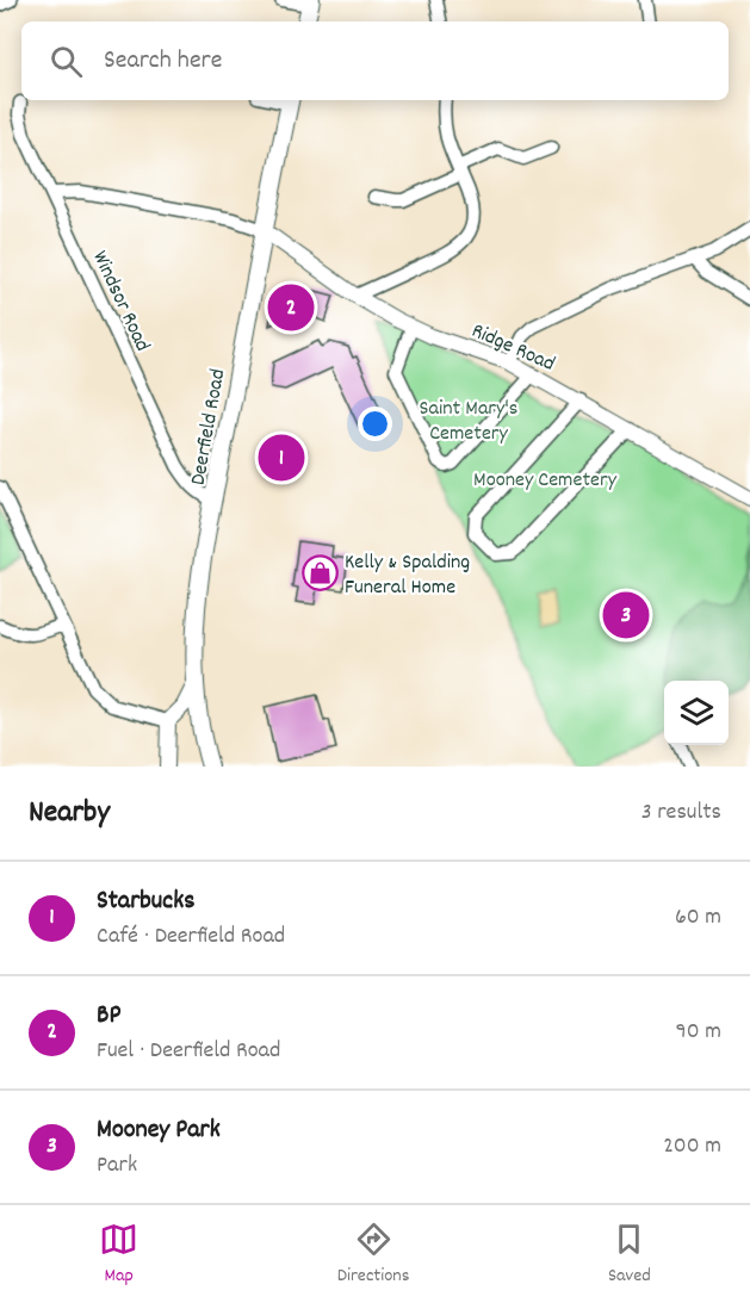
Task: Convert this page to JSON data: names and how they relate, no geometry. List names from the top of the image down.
{
  "streets": {
    "main road": ["Deerfield Road"],
    "street": ["Windsor Road", "Ridge Road"]
  },
  "crossings": [
    ["Windsor Road", "Deerfield Road"],
    ["Ridge Road", "Deerfield Road"]
  ],
  "parks": ["Saint Mary's Cemetery", "Mooney Cemetery"],
  "places": {
    "shop": ["Kelly & Spalding Funeral Home"]
  },
  "page": {
    "search": "Search here",
    "pins": ["2", "1", "3"],
    "heading": ["Nearby", "3 results"],
    "list": [
      {
        "mark": "1",
        "name": "Starbucks",
        "note": "Café · Deerfield Road",
        "value": "60 m"
      },
      {
        "mark": "2",
        "name": "BP",
        "note": "Fuel · Deerfield Road",
        "value": "90 m"
      },
      {
        "mark": "3",
        "name": "Mooney Park",
        "note": "Park",
        "value": "200 m"
      }
    ],
    "nav": ["Map", "Directions", "Saved"]
  }
}
